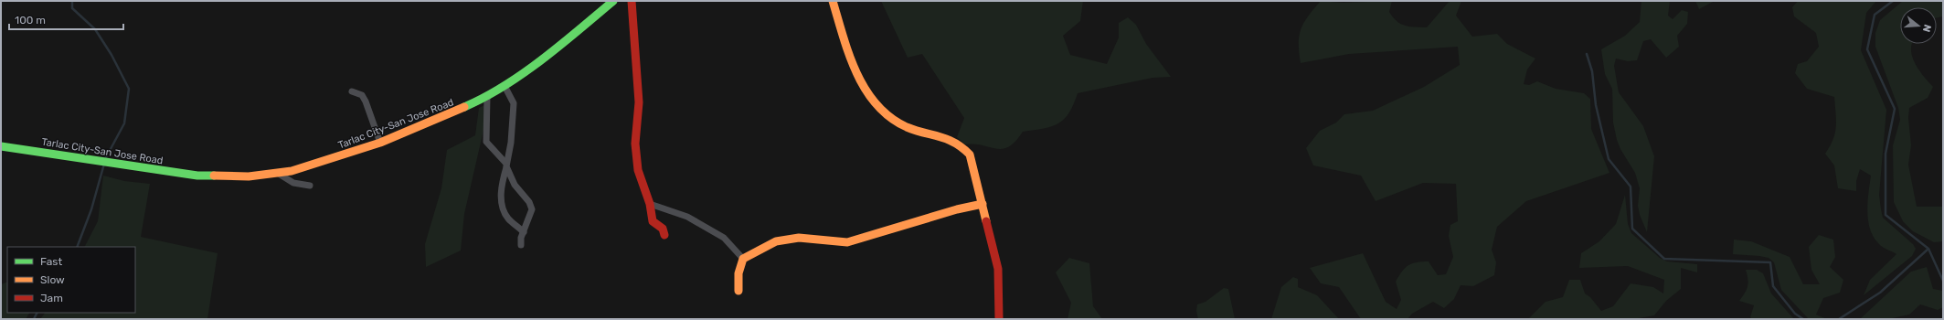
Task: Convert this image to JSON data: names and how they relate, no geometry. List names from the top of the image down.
{
  "streets": {
    "street": ["Tarlac City-San Jose Road"]
  },
  "legend": ["Fast", "Slow", "Jam"],
  "scale_bar": "100 m",
  "north": "right"
}
